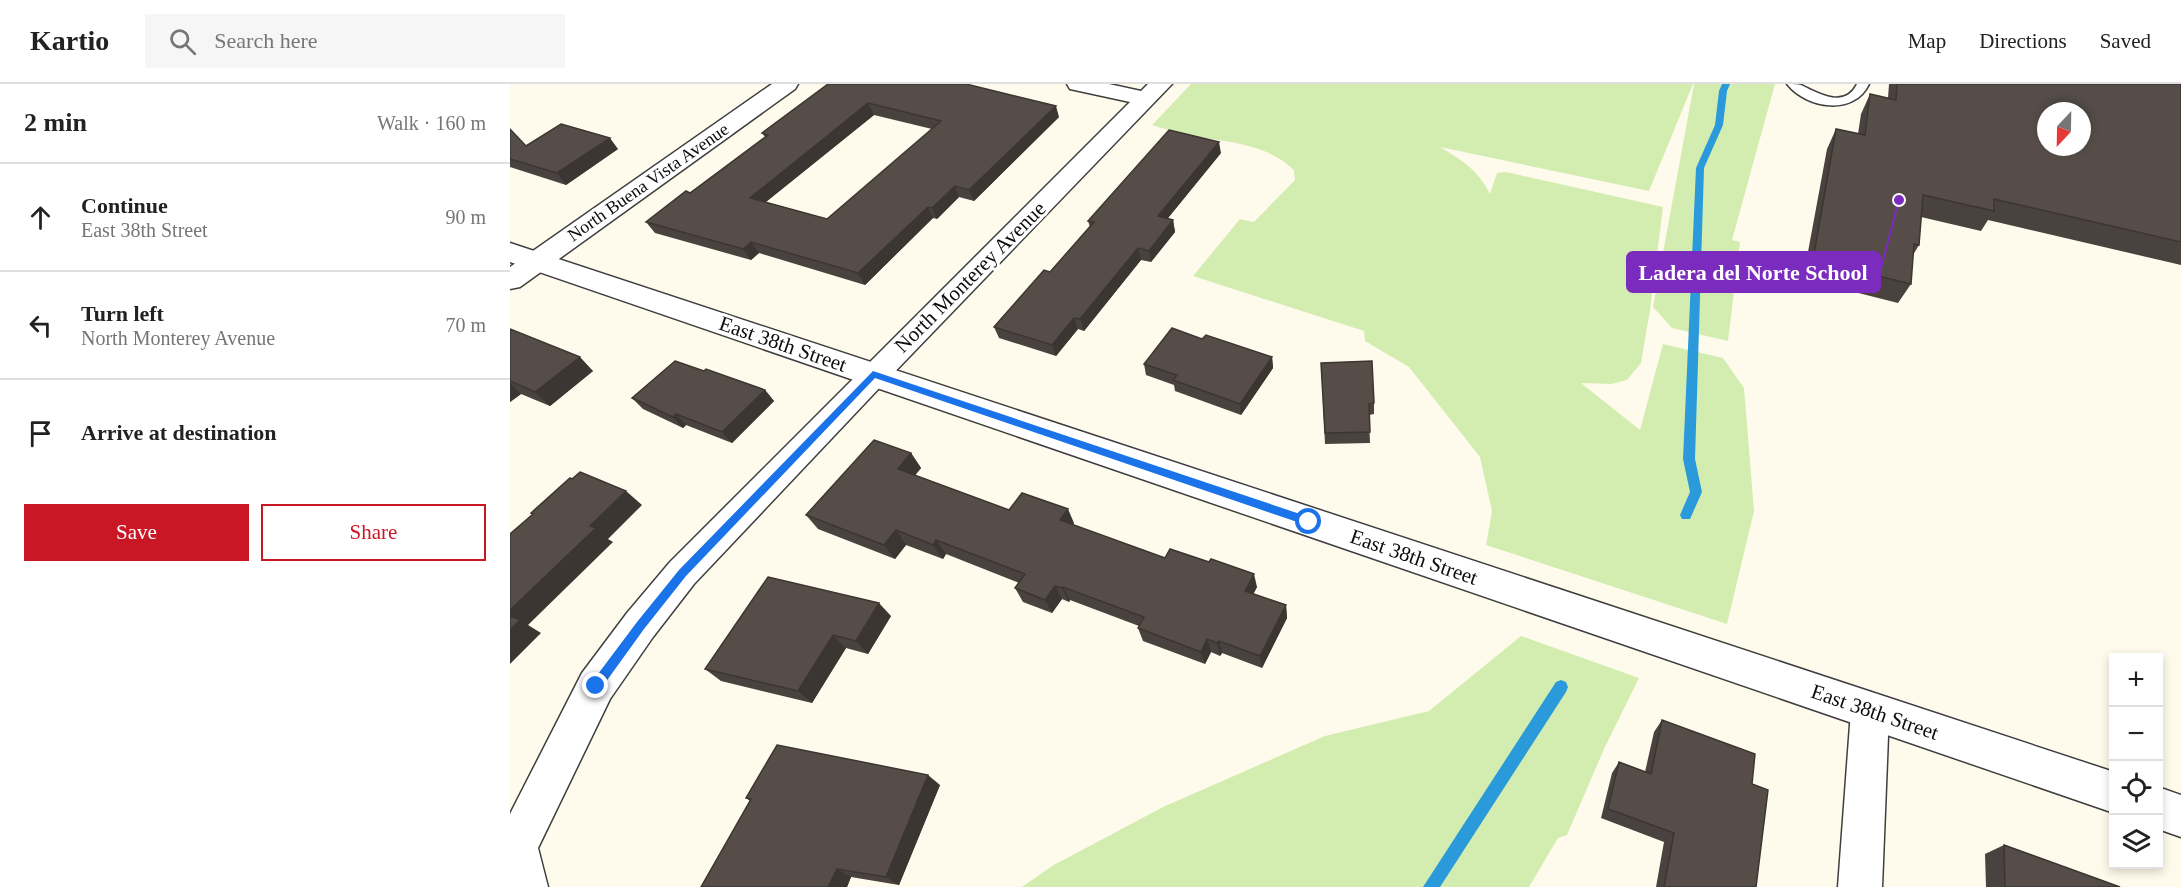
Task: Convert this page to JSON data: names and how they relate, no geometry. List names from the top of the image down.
{
  "streets": {
    "street": ["North Buena Vista Avenue", "North Monterey Avenue", "East 38th Street"]
  },
  "crossings": [
    ["North Buena Vista Avenue", "East 38th Street"],
    ["North Monterey Avenue", "East 38th Street"]
  ],
  "places": ["Ladera del Norte School"],
  "north": "bottom",
  "page": {
    "header": "Kartio",
    "search": "Search here",
    "nav": ["Map", "Directions", "Saved"],
    "heading": ["2 min", "Walk · 160 m"],
    "list": [
      ["Continue", "East 38th Street", "90 m"],
      ["Turn left", "North Monterey Avenue", "70 m"],
      "Arrive at destination"
    ],
    "buttons": ["Save", "Share"],
    "map_buttons": ["+", "−"]
  }
}
